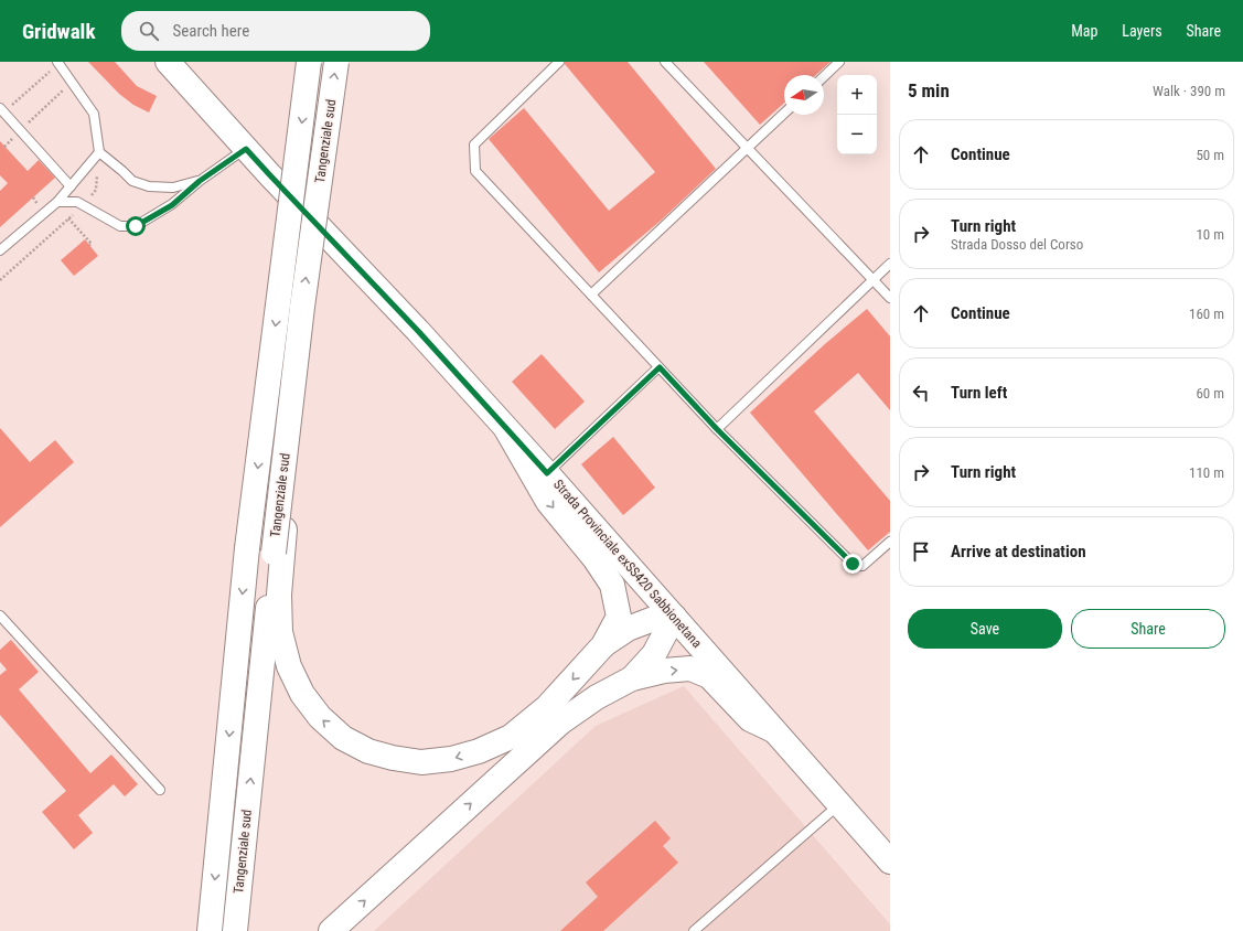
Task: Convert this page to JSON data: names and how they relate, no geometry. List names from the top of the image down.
{
  "streets": {
    "main road": ["Tangenziale sud", "Strada Provinciale exSS420 Sabbionetana"]
  },
  "north": "left",
  "page": {
    "header": "Gridwalk",
    "search": "Search here",
    "nav": ["Map", "Layers", "Share"],
    "heading": ["5 min", "Walk · 390 m"],
    "map_buttons": ["+", "−"],
    "list": [
      ["Continue", "50 m"],
      ["Turn right", "Strada Dosso del Corso", "10 m"],
      ["Continue", "160 m"],
      ["Turn left", "60 m"],
      ["Turn right", "110 m"],
      "Arrive at destination"
    ],
    "buttons": ["Save", "Share"]
  }
}
